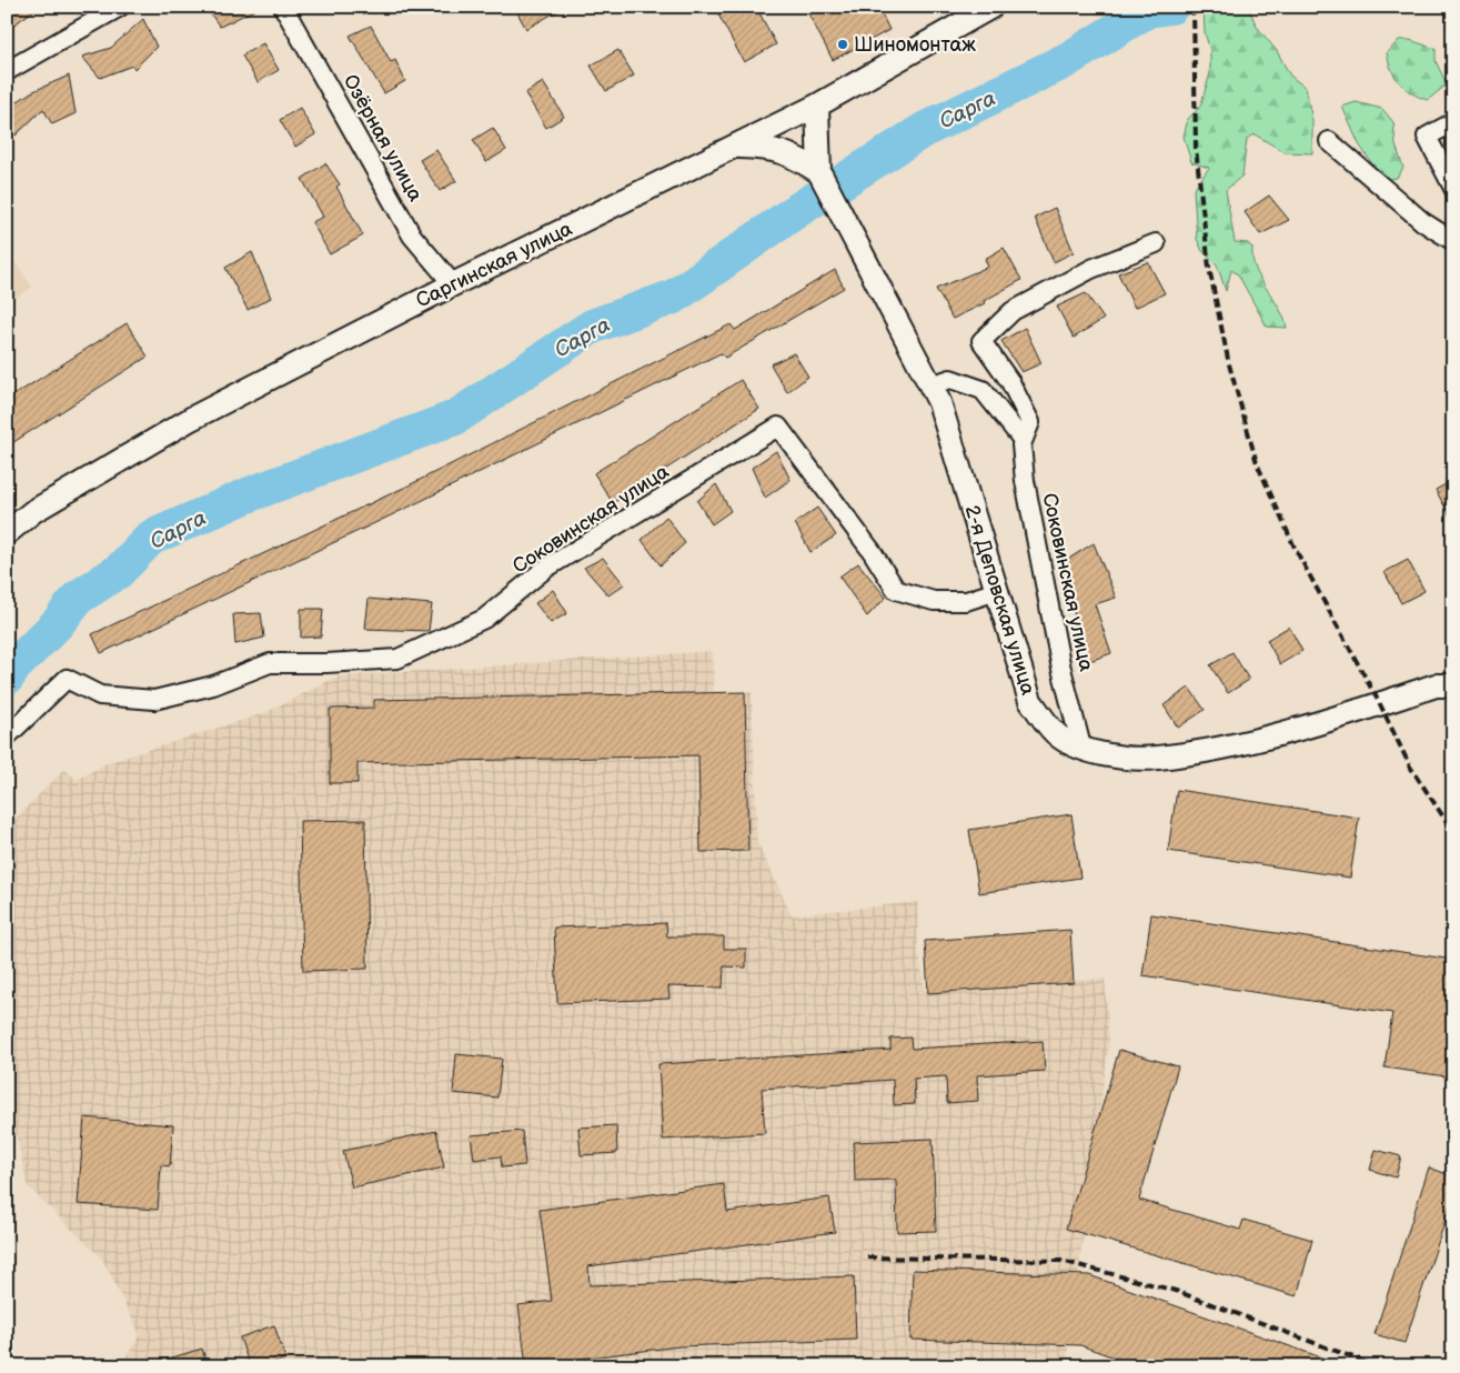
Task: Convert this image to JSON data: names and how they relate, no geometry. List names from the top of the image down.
{
  "streets": {
    "street": [
      "Озёрная улица",
      "Саргинская улица",
      "Соковинская улица",
      "2-я Деповская улица"
    ]
  },
  "crossings": [
    ["Озёрная улица", "Саргинская улица"],
    ["Соковинская улица", "2-я Деповская улица"]
  ],
  "water": ["Сарга"],
  "places": ["Шиномонтаж"]
}
